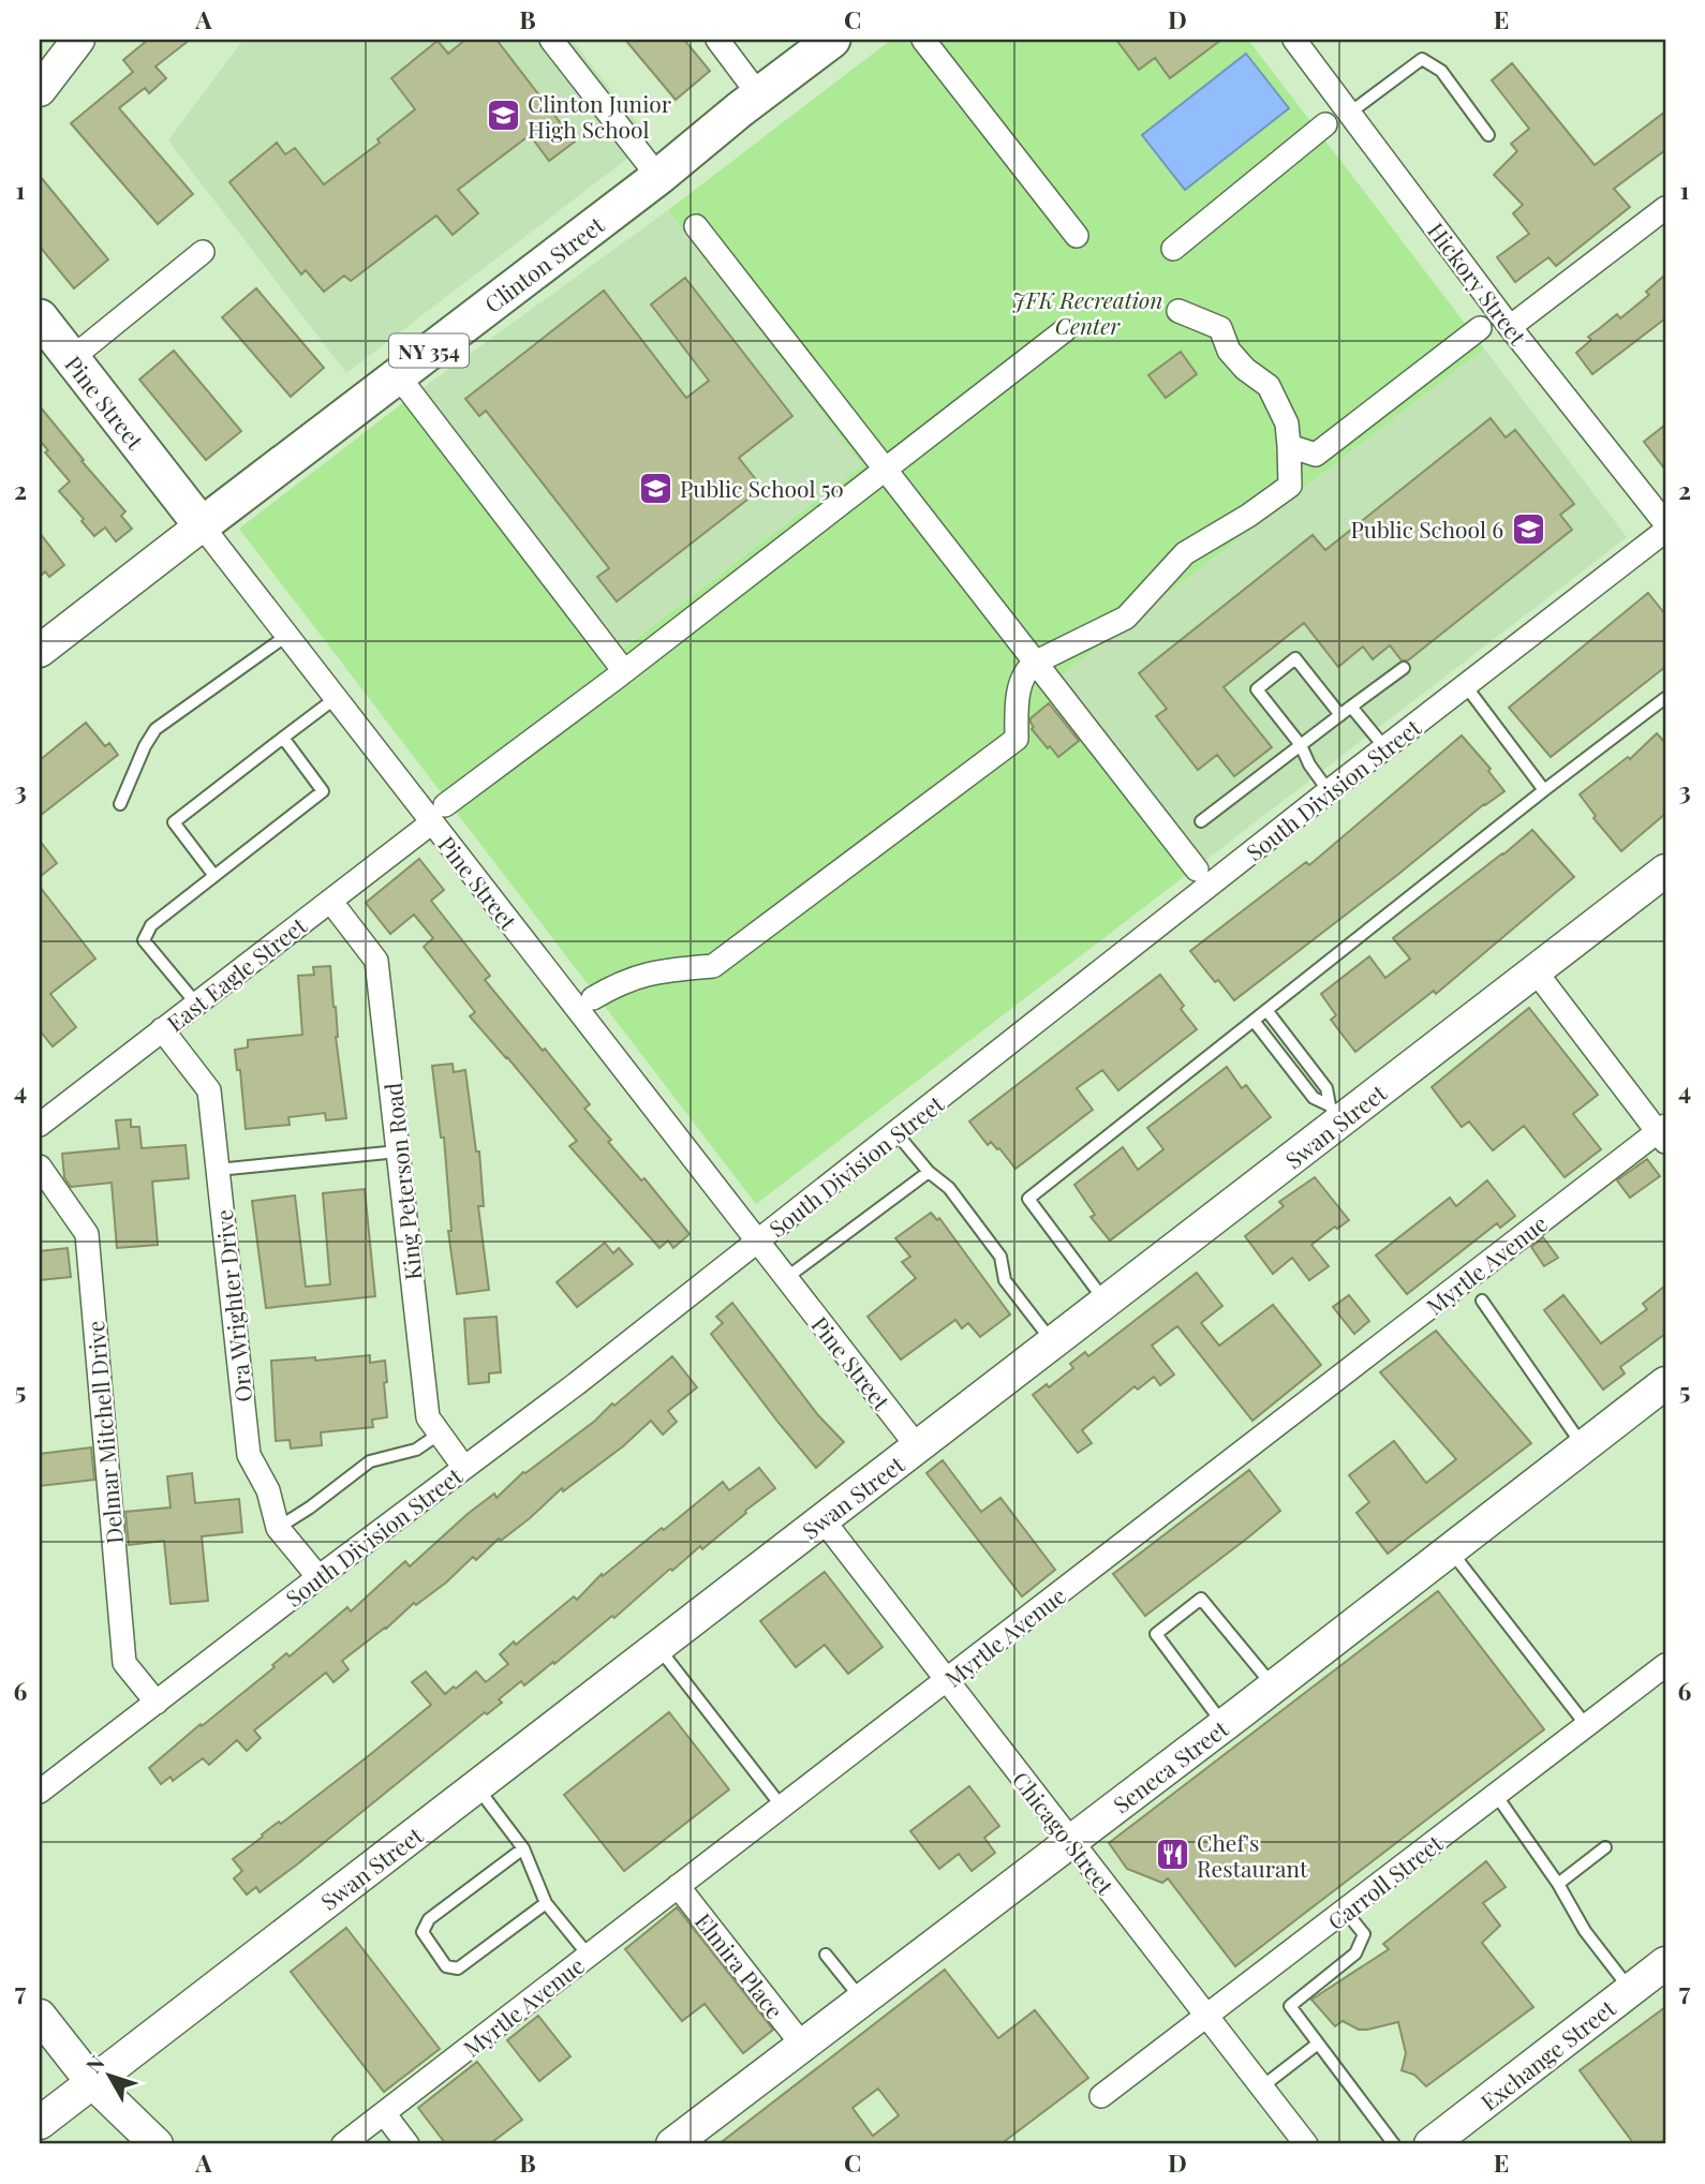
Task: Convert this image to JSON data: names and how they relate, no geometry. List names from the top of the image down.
{
  "streets": {
    "main road": [
      "Clinton Street",
      "NY 354",
      "Pine Street",
      "Swan Street",
      "Seneca Street",
      "Exchange Street"
    ],
    "street": [
      "Hickory Street",
      "South Division Street",
      "East Eagle Street",
      "King Peterson Road",
      "Myrtle Avenue",
      "Ora Wrighter Drive",
      "Delmar Mitchell Drive",
      "Chicago Street",
      "Carroll Street",
      "Elmira Place"
    ]
  },
  "crossings": [
    ["Clinton Street", "Pine Street"],
    ["Pine Street", "South Division Street"],
    ["Pine Street", "East Eagle Street"],
    ["Pine Street", "Swan Street"],
    ["South Division Street", "King Peterson Road"],
    ["South Division Street", "Ora Wrighter Drive"],
    ["South Division Street", "Delmar Mitchell Drive"],
    ["East Eagle Street", "King Peterson Road"],
    ["East Eagle Street", "Ora Wrighter Drive"],
    ["Swan Street", "Chicago Street"],
    ["Myrtle Avenue", "Chicago Street"],
    ["Myrtle Avenue", "Elmira Place"],
    ["Seneca Street", "Chicago Street"],
    ["Seneca Street", "Elmira Place"],
    ["Chicago Street", "Carroll Street"]
  ],
  "parks": ["JFK Recreation Center"],
  "places": {
    "school or university": ["Clinton Junior High School", "Public School 50", "Public School 6"],
    "restaurant": ["Chef's Restaurant"]
  },
  "north": "top left",
  "grid": {
    "columns": [
      "A",
      "B",
      "C",
      "D",
      "E"
    ],
    "rows": [
      "1",
      "2",
      "3",
      "4",
      "5",
      "6",
      "7"
    ]
  }
}
